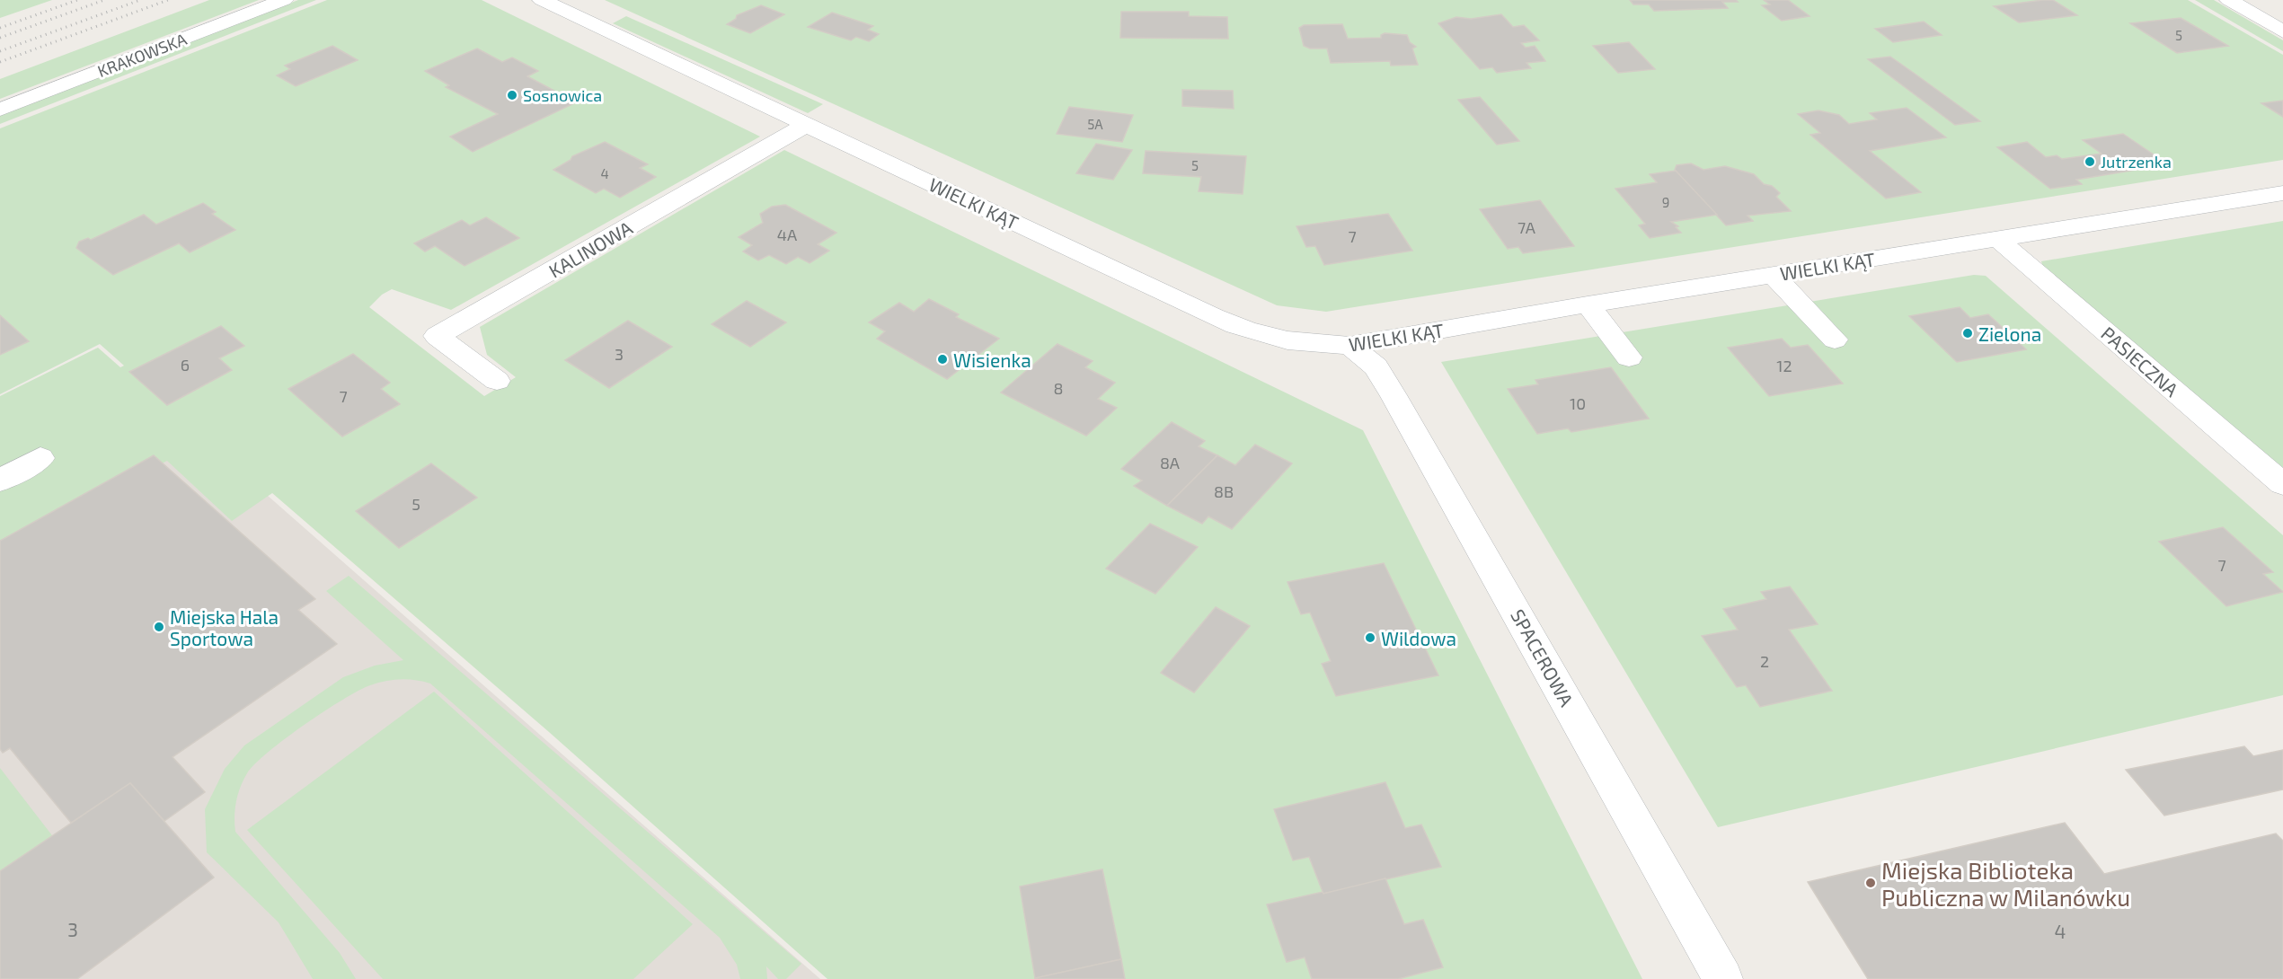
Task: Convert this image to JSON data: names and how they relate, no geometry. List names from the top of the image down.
{
  "streets": {
    "street": [
      "KRAKOWSKA",
      "WIELKI KĄT",
      "KALINOWA",
      "PASIECZNA",
      "SPACEROWA"
    ]
  },
  "crossings": [
    ["WIELKI KĄT", "KALINOWA"],
    ["WIELKI KĄT", "PASIECZNA"],
    ["WIELKI KĄT", "SPACEROWA"]
  ],
  "places": [
    "Sosnowica",
    "Jutrzenka",
    "Zielona",
    "Wisienka",
    "Miejska Hala Sportowa",
    "Wildowa",
    "Miejska Biblioteka Publiczna w Milanówku"
  ],
  "house_numbers": [
    "5",
    "5A",
    "5",
    "4",
    "9",
    "7A",
    "4A",
    "7",
    "3",
    "6",
    "12",
    "8",
    "7",
    "10",
    "8A",
    "8B",
    "5",
    "7",
    "2",
    "3",
    "4"
  ]
}
